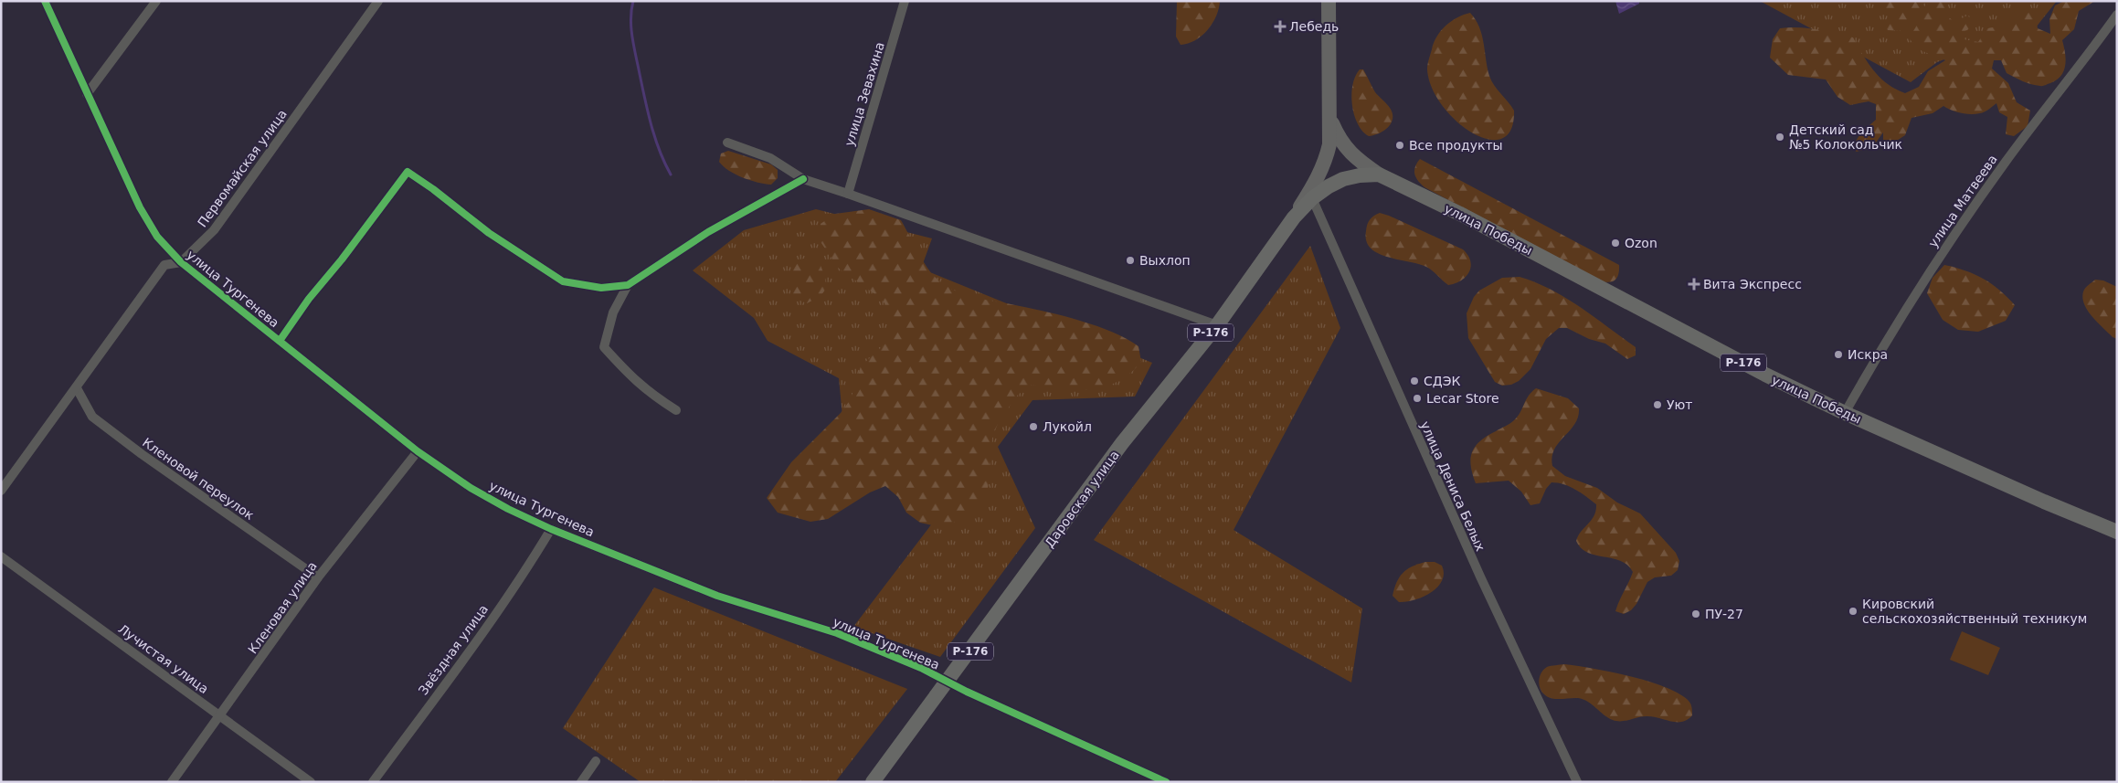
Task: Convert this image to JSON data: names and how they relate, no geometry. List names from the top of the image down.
{
  "streets": {
    "highway": ["улица Победы", "Р-176", "Даровская улица"],
    "street": [
      "улица Зевахина",
      "Первомайская улица",
      "улица Матвеева",
      "улица Тургенева",
      "Кленовой переулок",
      "улица Дениса Белых",
      "Кленовая улица",
      "Звёздная улица",
      "Лучистая улица"
    ]
  },
  "crossings": [
    ["Первомайская улица", "улица Тургенева"],
    ["Первомайская улица", "Кленовой переулок"],
    ["улица Матвеева", "улица Победы"],
    ["улица Победы", "Даровская улица"],
    ["улица Тургенева", "Даровская улица"],
    ["улица Тургенева", "Кленовая улица"],
    ["улица Тургенева", "Звёздная улица"],
    ["Кленовой переулок", "Кленовая улица"],
    ["улица Дениса Белых", "Даровская улица"],
    ["Кленовая улица", "Лучистая улица"]
  ],
  "places": {
    "health": ["Лебедь", "Вита Экспресс"],
    "other": [
      "Детский сад №5 Колокольчик",
      "Все продукты",
      "Ozon",
      "Выхлоп",
      "Искра",
      "СДЭК",
      "Lecar Store",
      "Уют",
      "Лукойл",
      "Кировский сельскохозяйственный техникум",
      "ПУ-27"
    ]
  }
}
